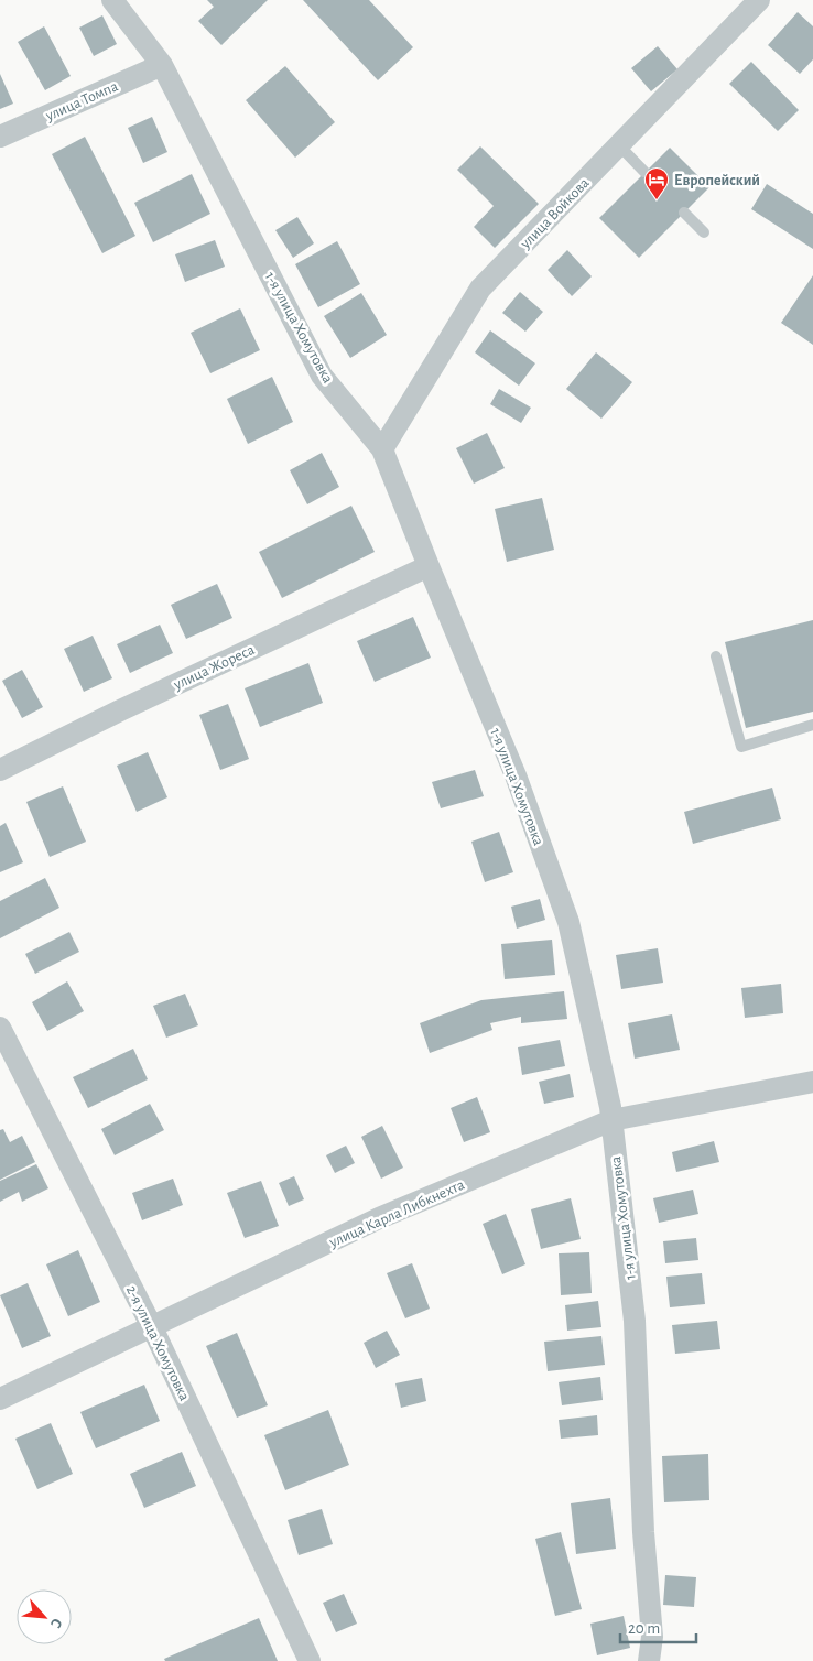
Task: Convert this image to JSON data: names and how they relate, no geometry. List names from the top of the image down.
{
  "streets": {
    "street": [
      "улица Томпа",
      "улица Войкова",
      "1-я улица Хомутовка",
      "улица Жореса",
      "улица Карла Либкнехта",
      "2-я улица Хомутовка"
    ]
  },
  "crossings": [
    ["улица Томпа", "1-я улица Хомутовка"],
    ["улица Войкова", "1-я улица Хомутовка"],
    ["1-я улица Хомутовка", "улица Жореса"],
    ["1-я улица Хомутовка", "улица Карла Либкнехта"],
    ["улица Карла Либкнехта", "2-я улица Хомутовка"]
  ],
  "places": {
    "hotel": ["Европейский"]
  },
  "scale_bar": "20 m",
  "north": "bottom right"
}
